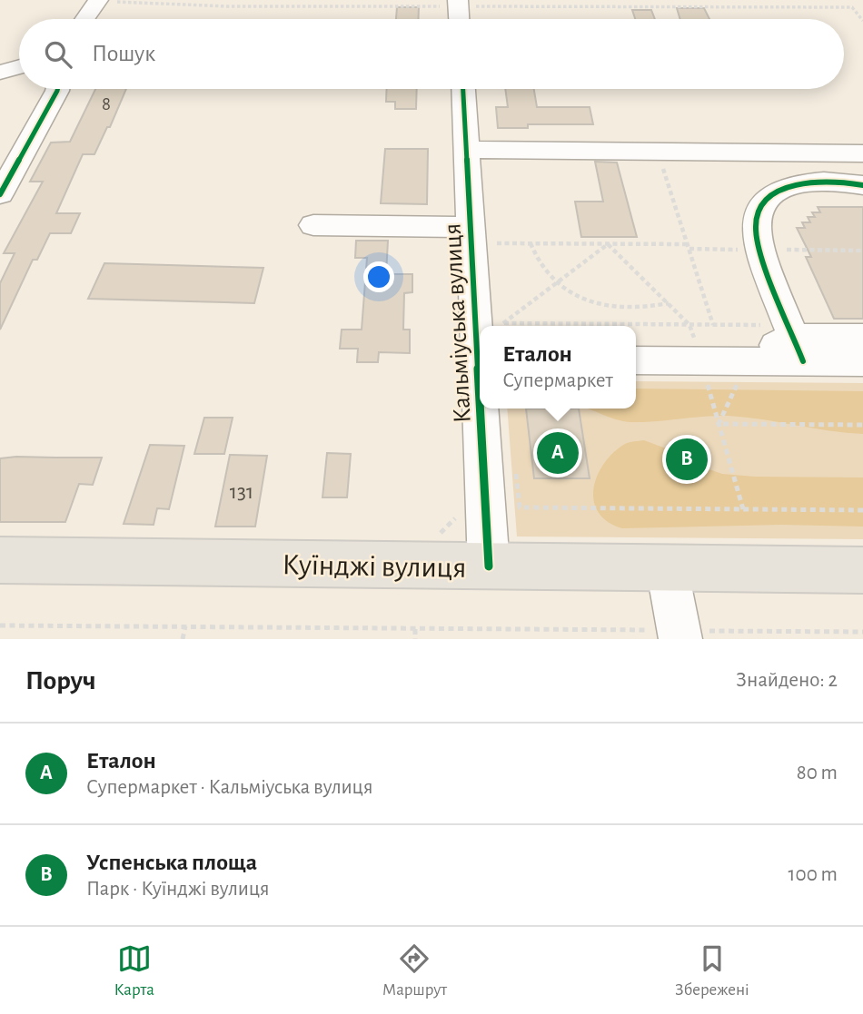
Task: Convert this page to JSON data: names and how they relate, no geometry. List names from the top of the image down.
{
  "streets": {
    "main road": ["Куїнджі вулиця"],
    "street": ["Кальміуська вулиця"]
  },
  "crossings": [
    ["Кальміуська вулиця", "Куїнджі вулиця"]
  ],
  "house_numbers": ["8", "131"],
  "page": {
    "search": "Пошук",
    "popup": ["Еталон", "Супермаркет"],
    "pins": ["A", "B"],
    "heading": ["Поруч", "Знайдено: 2"],
    "list": [
      {
        "mark": "A",
        "name": "Еталон",
        "note": "Супермаркет · Кальміуська вулиця",
        "value": "80 m"
      },
      {
        "mark": "B",
        "name": "Успенська площа",
        "note": "Парк · Куїнджі вулиця",
        "value": "100 m"
      }
    ],
    "nav": ["Карта", "Маршрут", "Збережені"]
  }
}
